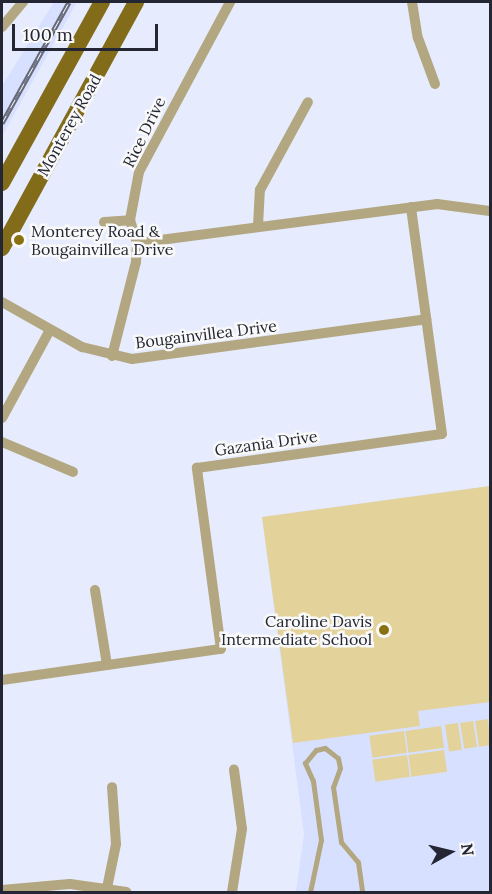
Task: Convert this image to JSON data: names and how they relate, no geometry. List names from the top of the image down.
{
  "streets": {
    "main road": ["Monterey Road"],
    "street": ["Rice Drive", "Bougainvillea Drive", "Gazania Drive"]
  },
  "crossings": [
    ["Rice Drive", "Bougainvillea Drive"],
    ["Bougainvillea Drive", "Gazania Drive"]
  ],
  "places": ["Monterey Road & Bougainvillea Drive", "Caroline Davis Intermediate School"],
  "scale_bar": "100 m",
  "north": "right"
}
